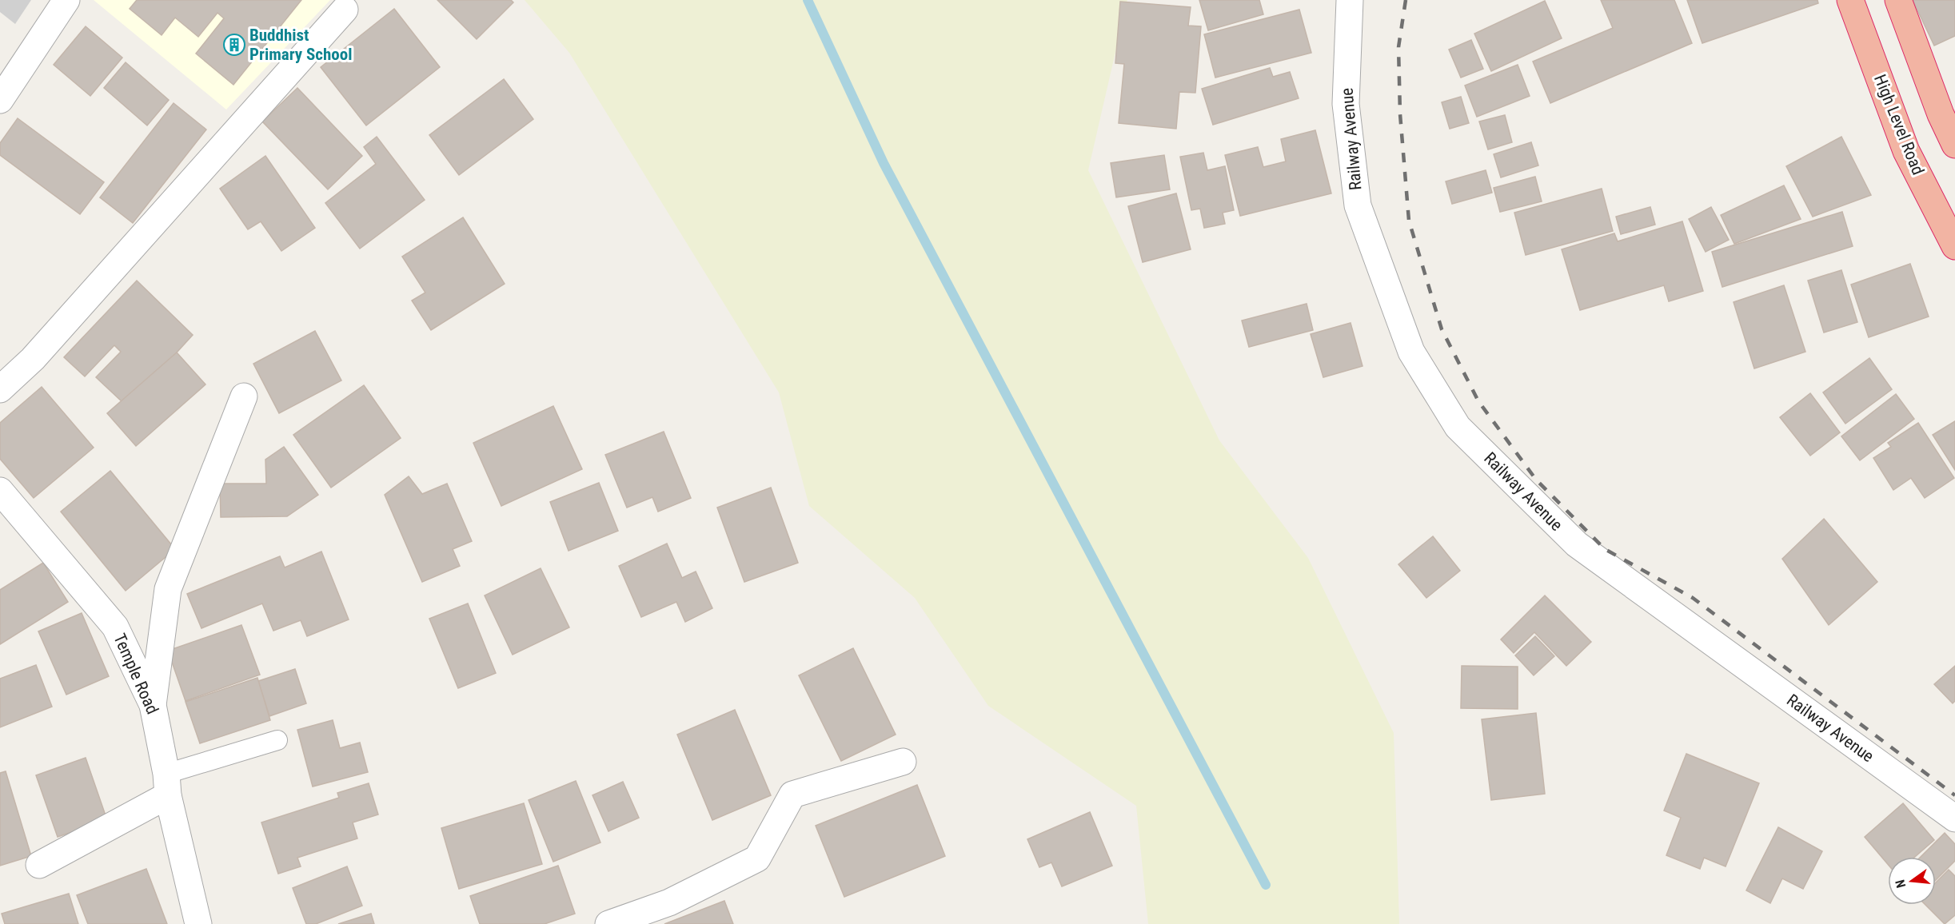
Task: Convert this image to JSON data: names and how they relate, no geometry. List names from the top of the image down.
{
  "streets": {
    "highway": ["High Level Road"],
    "street": ["Railway Avenue", "Temple Road"]
  },
  "places": {
    "building": ["Buddhist Primary School"]
  },
  "north": "left"
}
